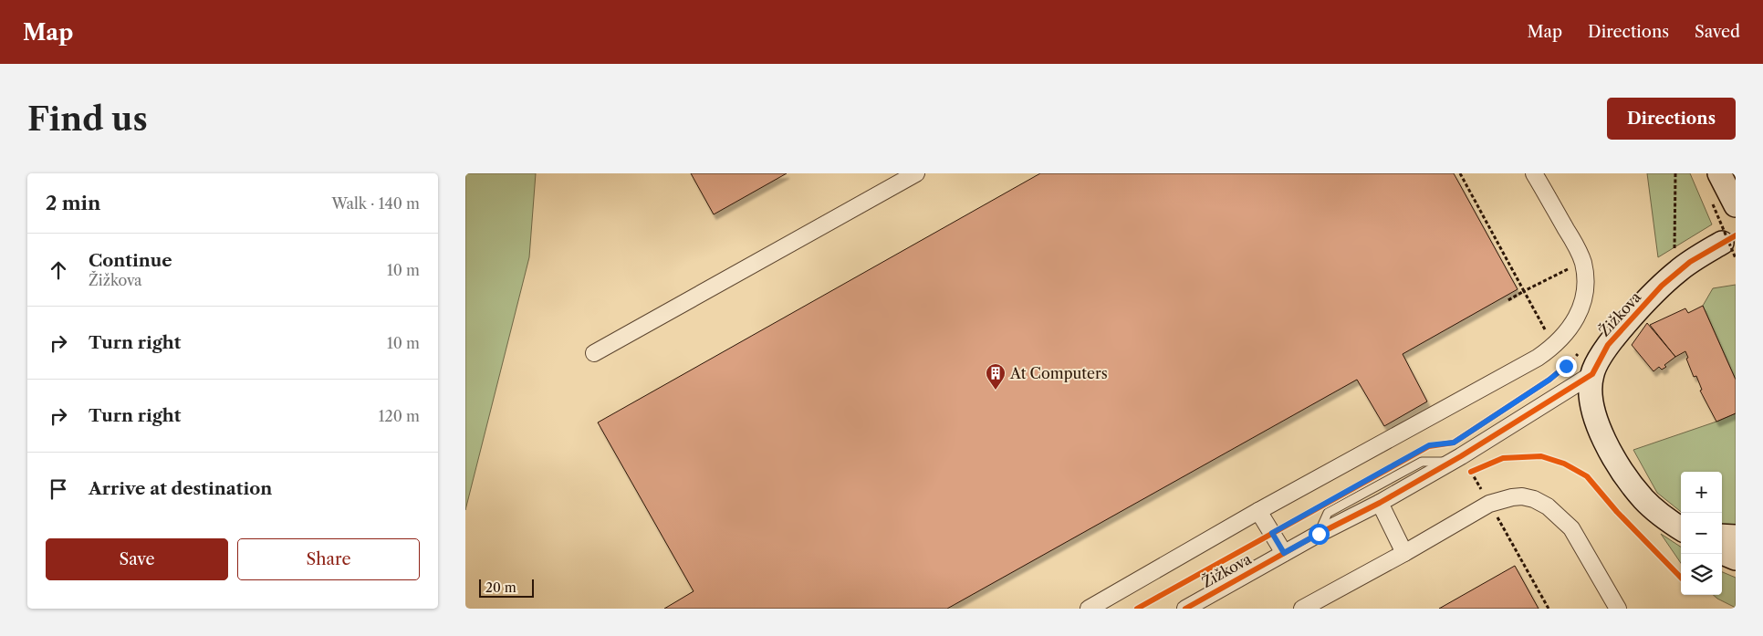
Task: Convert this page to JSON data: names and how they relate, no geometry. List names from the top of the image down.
{
  "streets": {
    "main road": ["Žižkova"]
  },
  "places": {
    "building": ["At Computers"]
  },
  "scale_bar": "20 m",
  "page": {
    "header": "Map",
    "nav": ["Map", "Directions", "Saved"],
    "buttons": [
      "Directions",
      ["Save", "Share"]
    ],
    "title": "Find us",
    "heading": ["2 min", "Walk · 140 m"],
    "list": [
      ["Continue", "Žižkova", "10 m"],
      ["Turn right", "10 m"],
      ["Turn right", "120 m"],
      "Arrive at destination"
    ],
    "map_buttons": ["+", "−"],
    "scale": "20 m"
  }
}
